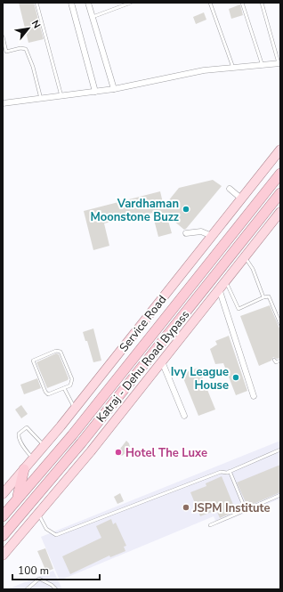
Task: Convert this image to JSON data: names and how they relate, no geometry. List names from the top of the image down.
{
  "streets": {
    "highway": ["Katraj - Dehu Road Bypass"],
    "main road": ["Service Road"]
  },
  "places": [
    "Vardhaman Moonstone Buzz",
    "Ivy League House",
    "Hotel The Luxe",
    "JSPM Institute"
  ],
  "scale_bar": "100 m",
  "north": "top right"
}
